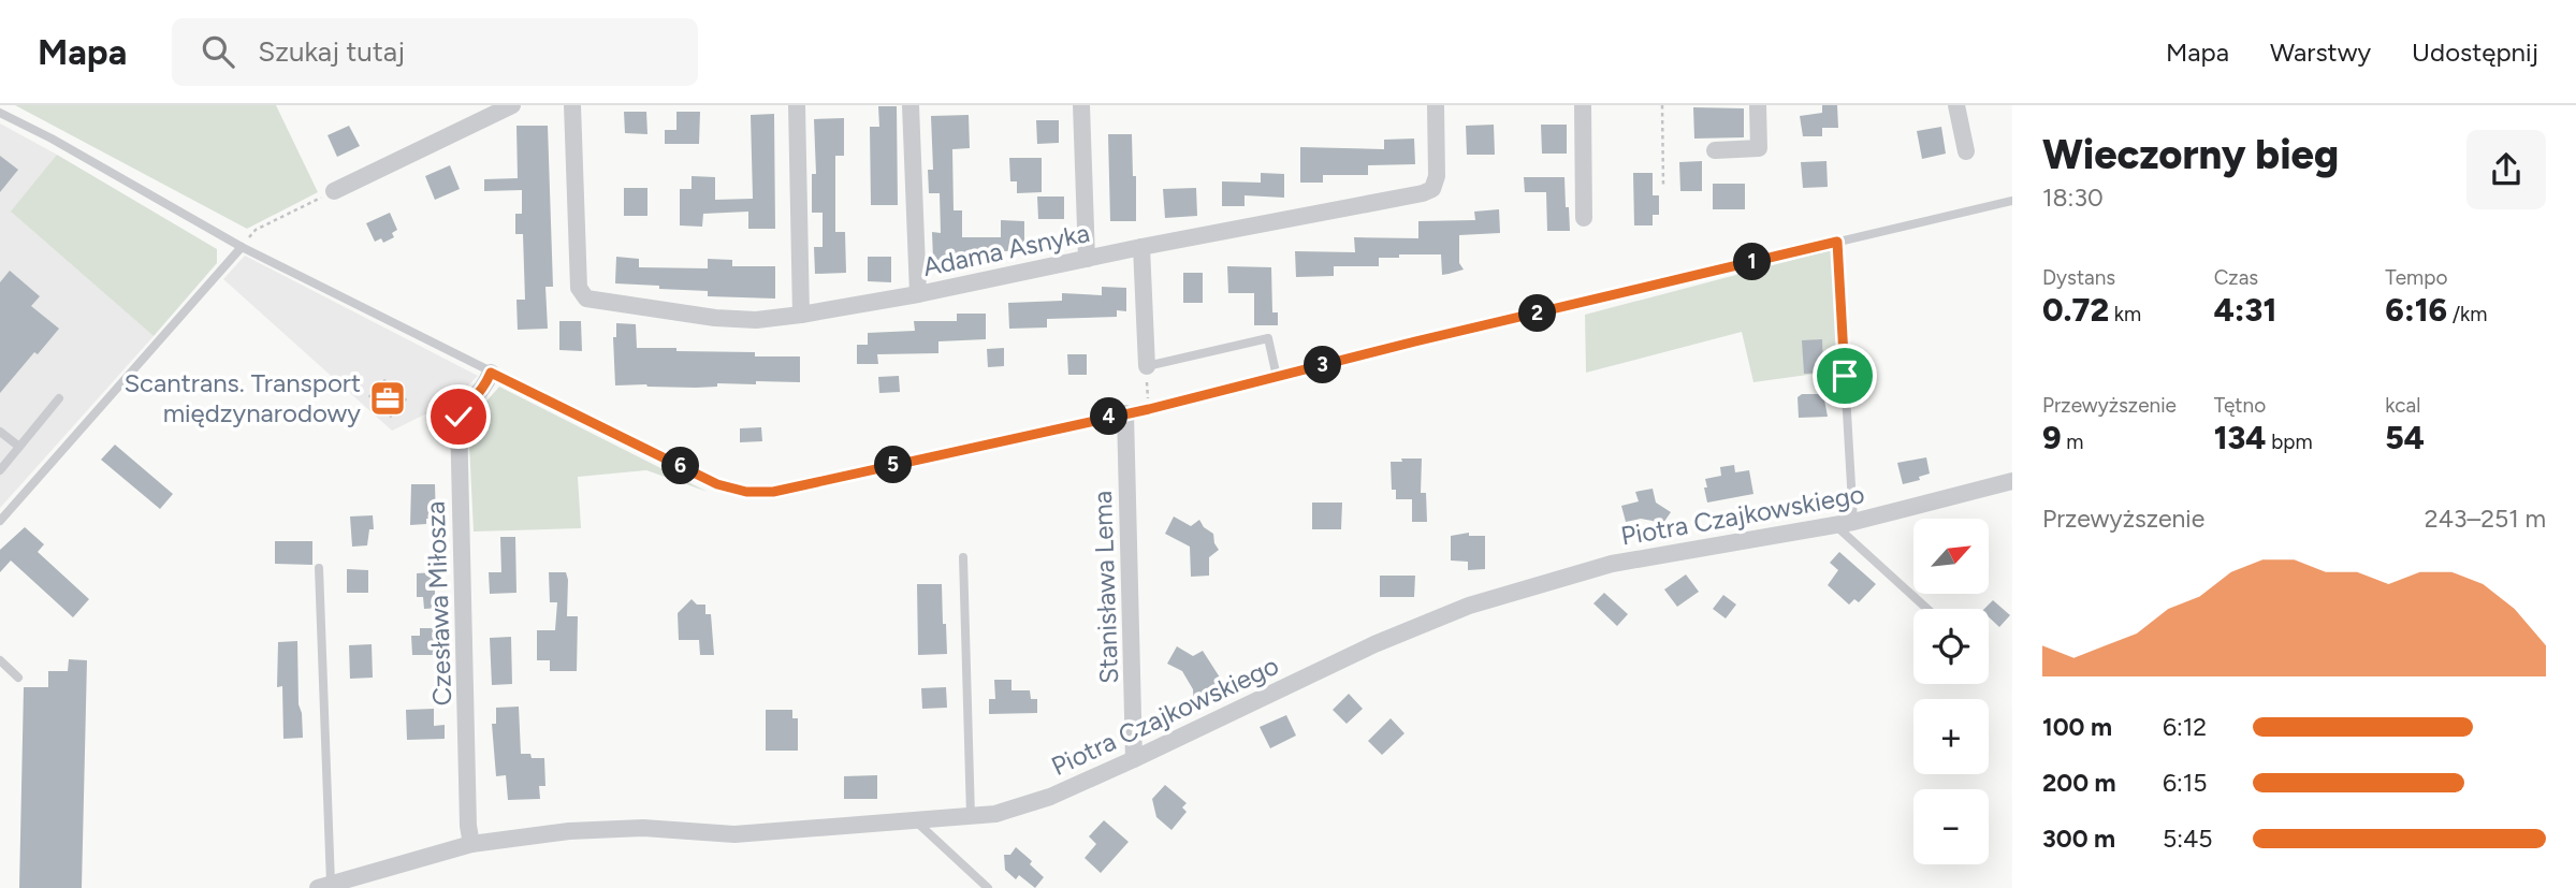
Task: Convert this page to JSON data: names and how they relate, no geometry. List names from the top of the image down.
{
  "streets": {
    "street": [
      "Adama Asnyka",
      "Piotra Czajkowskiego",
      "Stanisława Lema",
      "Czesława Miłosza"
    ]
  },
  "crossings": [
    ["Piotra Czajkowskiego", "Stanisława Lema"],
    ["Piotra Czajkowskiego", "Czesława Miłosza"]
  ],
  "places": {
    "office": ["Scantrans. Transport międzynarodowy"]
  },
  "north": "top right",
  "page": {
    "header": "Mapa",
    "search": "Szukaj tutaj",
    "nav": ["Mapa", "Warstwy", "Udostępnij"],
    "heading": ["Wieczorny bieg", "18:30"],
    "stats": [
      ["Dystans", "0.72 km"],
      ["Czas", "4:31"],
      ["Tempo", "6:16 /km"],
      ["Przewyższenie", "9 m"],
      ["Tętno", "134 bpm"],
      ["kcal", "54"]
    ],
    "pins": [
      "1",
      "2",
      "3",
      "4",
      "5",
      "6"
    ],
    "chart": ["Przewyższenie", "243–251 m"],
    "map_buttons": ["+", "−"],
    "list": [
      {
        "name": "100 m",
        "note": "6:12"
      },
      {
        "name": "200 m",
        "note": "6:15"
      },
      {
        "name": "300 m",
        "note": "5:45"
      }
    ]
  }
}
